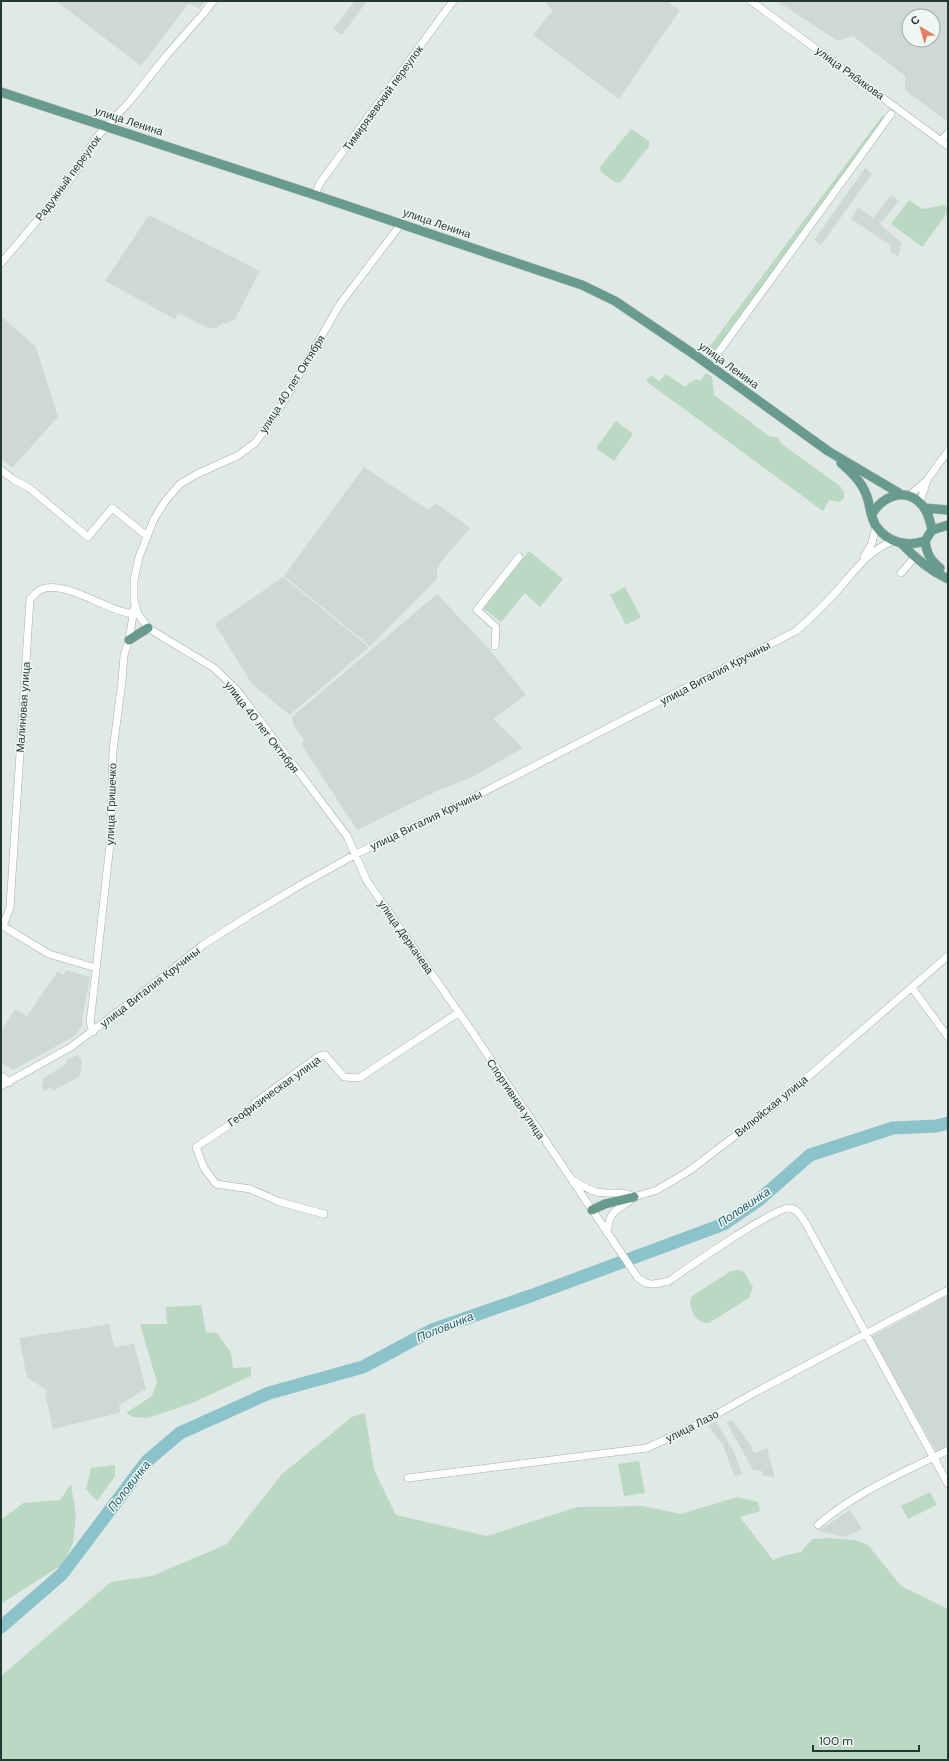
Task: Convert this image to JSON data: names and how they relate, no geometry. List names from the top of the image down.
{
  "streets": {
    "main road": ["улица Ленина"],
    "street": [
      "улица Рябикова",
      "Тимирязевский переулок",
      "Радужный переулок",
      "улица 40 лет Октября",
      "улица Виталия Кручины",
      "Малиновая улица",
      "улица Гришечко",
      "улица Деркачева",
      "Геофизическая улица",
      "Спортивная улица",
      "Вилюйская улица",
      "улица Лазо"
    ]
  },
  "crossings": [
    ["Тимирязевский переулок", "улица Ленина"],
    ["улица Ленина", "Радужный переулок"],
    ["улица Ленина", "улица 40 лет Октября"],
    ["улица Ленина", "улица Виталия Кручины"],
    ["улица 40 лет Октября", "улица Виталия Кручины"],
    ["улица 40 лет Октября", "улица Гришечко"],
    ["улица 40 лет Октября", "улица Деркачева"],
    ["улица Виталия Кручины", "улица Гришечко"],
    ["улица Виталия Кручины", "улица Деркачева"],
    ["Малиновая улица", "улица Гришечко"],
    ["улица Деркачева", "Геофизическая улица"],
    ["улица Деркачева", "Спортивная улица"],
    ["Геофизическая улица", "Спортивная улица"],
    ["Спортивная улица", "Вилюйская улица"],
    ["Спортивная улица", "улица Лазо"]
  ],
  "water": ["Половинка"],
  "scale_bar": "100 m",
  "north": "top left"
}
